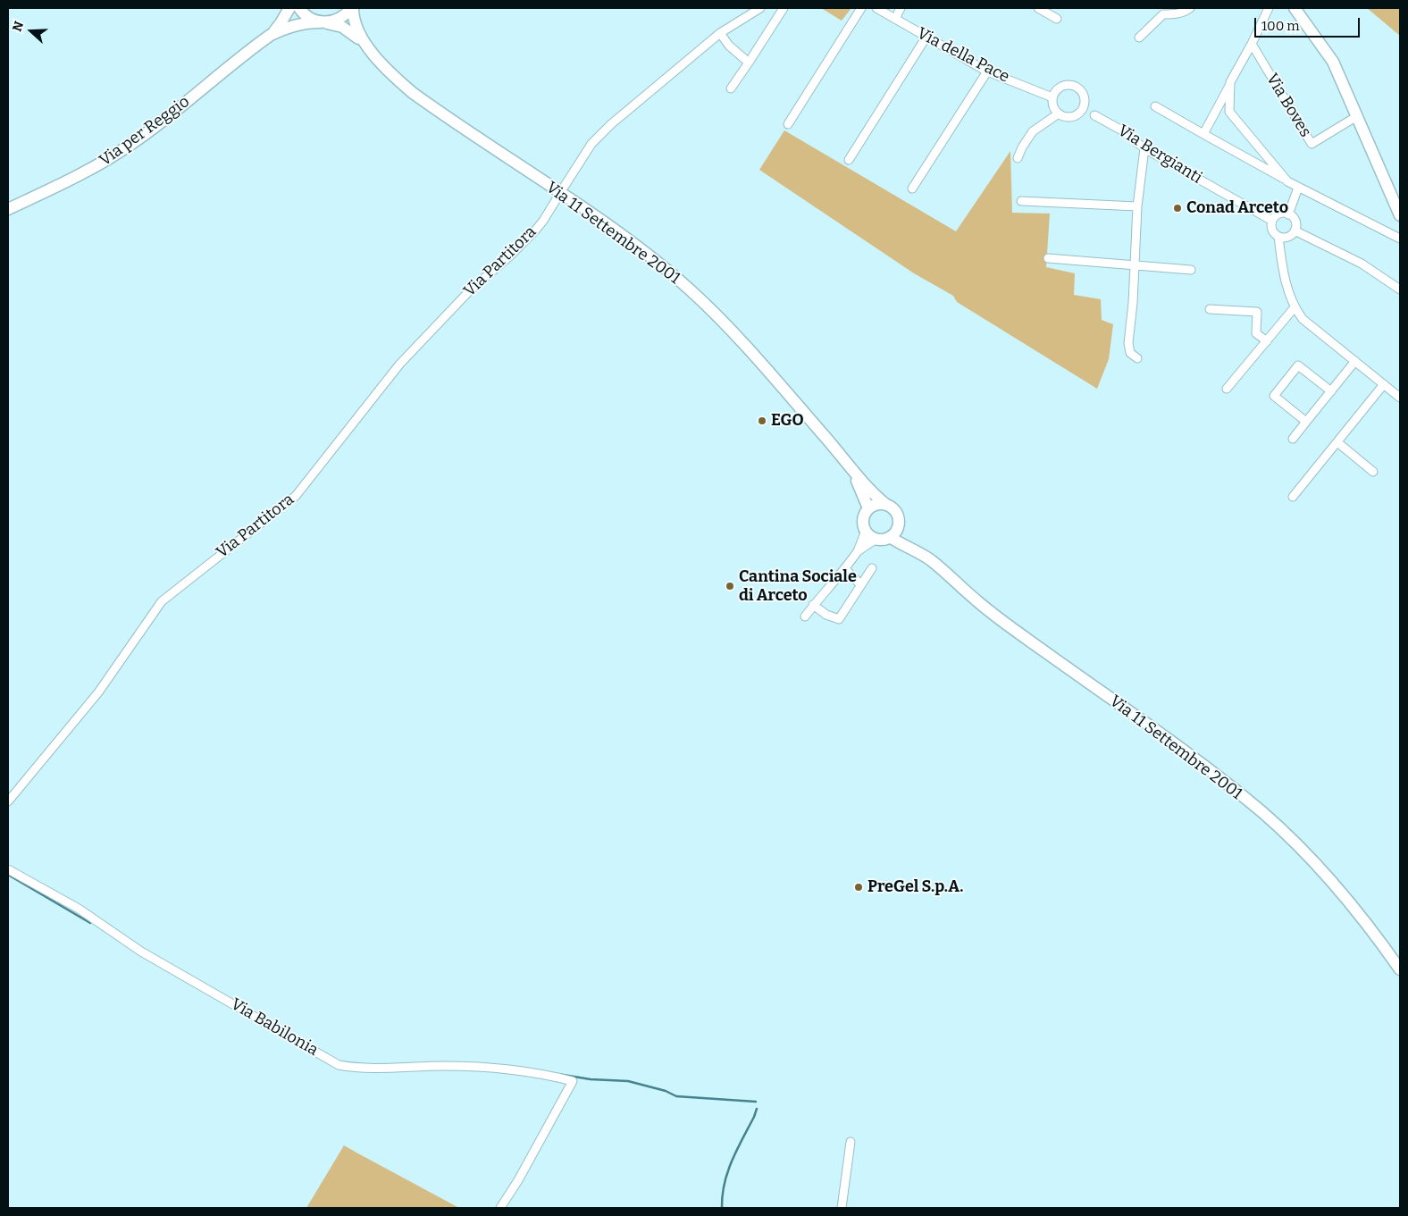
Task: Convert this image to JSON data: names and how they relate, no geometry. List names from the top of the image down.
{
  "streets": {
    "main road": ["Via per Reggio", "Via 11 Settembre 2001"],
    "street": [
      "Via della Pace",
      "Via Boves",
      "Via Bergianti",
      "Via Partitora",
      "Via Babilonia"
    ]
  },
  "crossings": [
    ["Via della Pace", "Via Bergianti"],
    ["Via per Reggio", "Via 11 Settembre 2001"],
    ["Via 11 Settembre 2001", "Via Partitora"]
  ],
  "places": [
    "Conad Arceto",
    "EGO",
    "Cantina Sociale di Arceto",
    "PreGel S.p.A."
  ],
  "scale_bar": "100 m",
  "north": "left"
}
